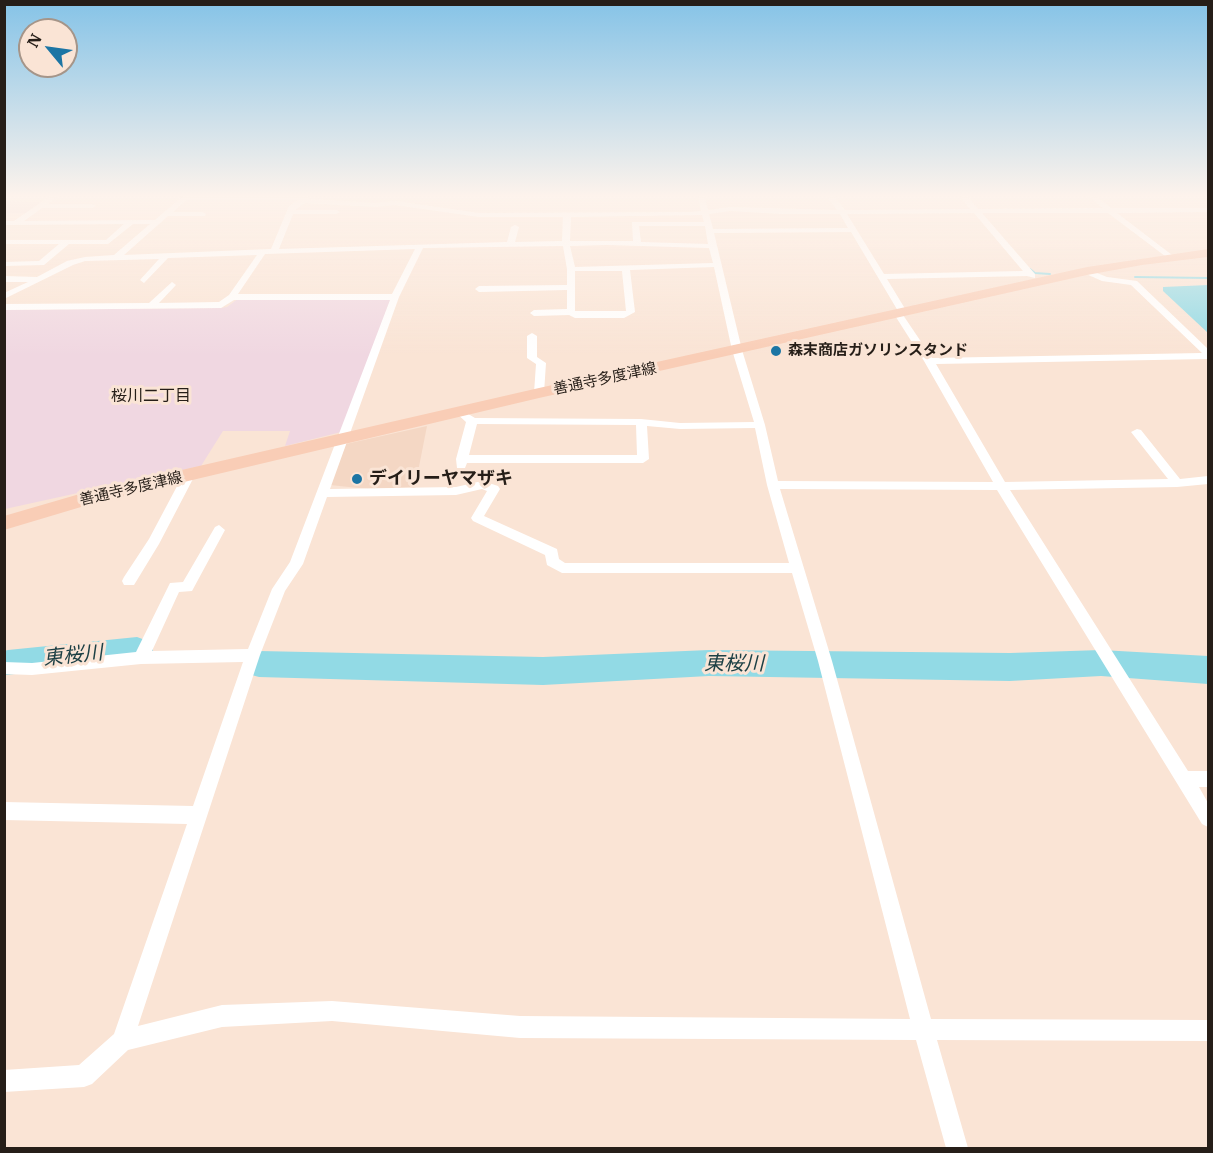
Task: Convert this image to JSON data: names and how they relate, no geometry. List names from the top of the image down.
{
  "streets": {
    "main road": ["善通寺多度津線"]
  },
  "districts": ["桜川二丁目"],
  "water": ["東桜川"],
  "places": ["森末商店ガソリンスタンド", "デイリーヤマザキ"],
  "north": "top left"
}
